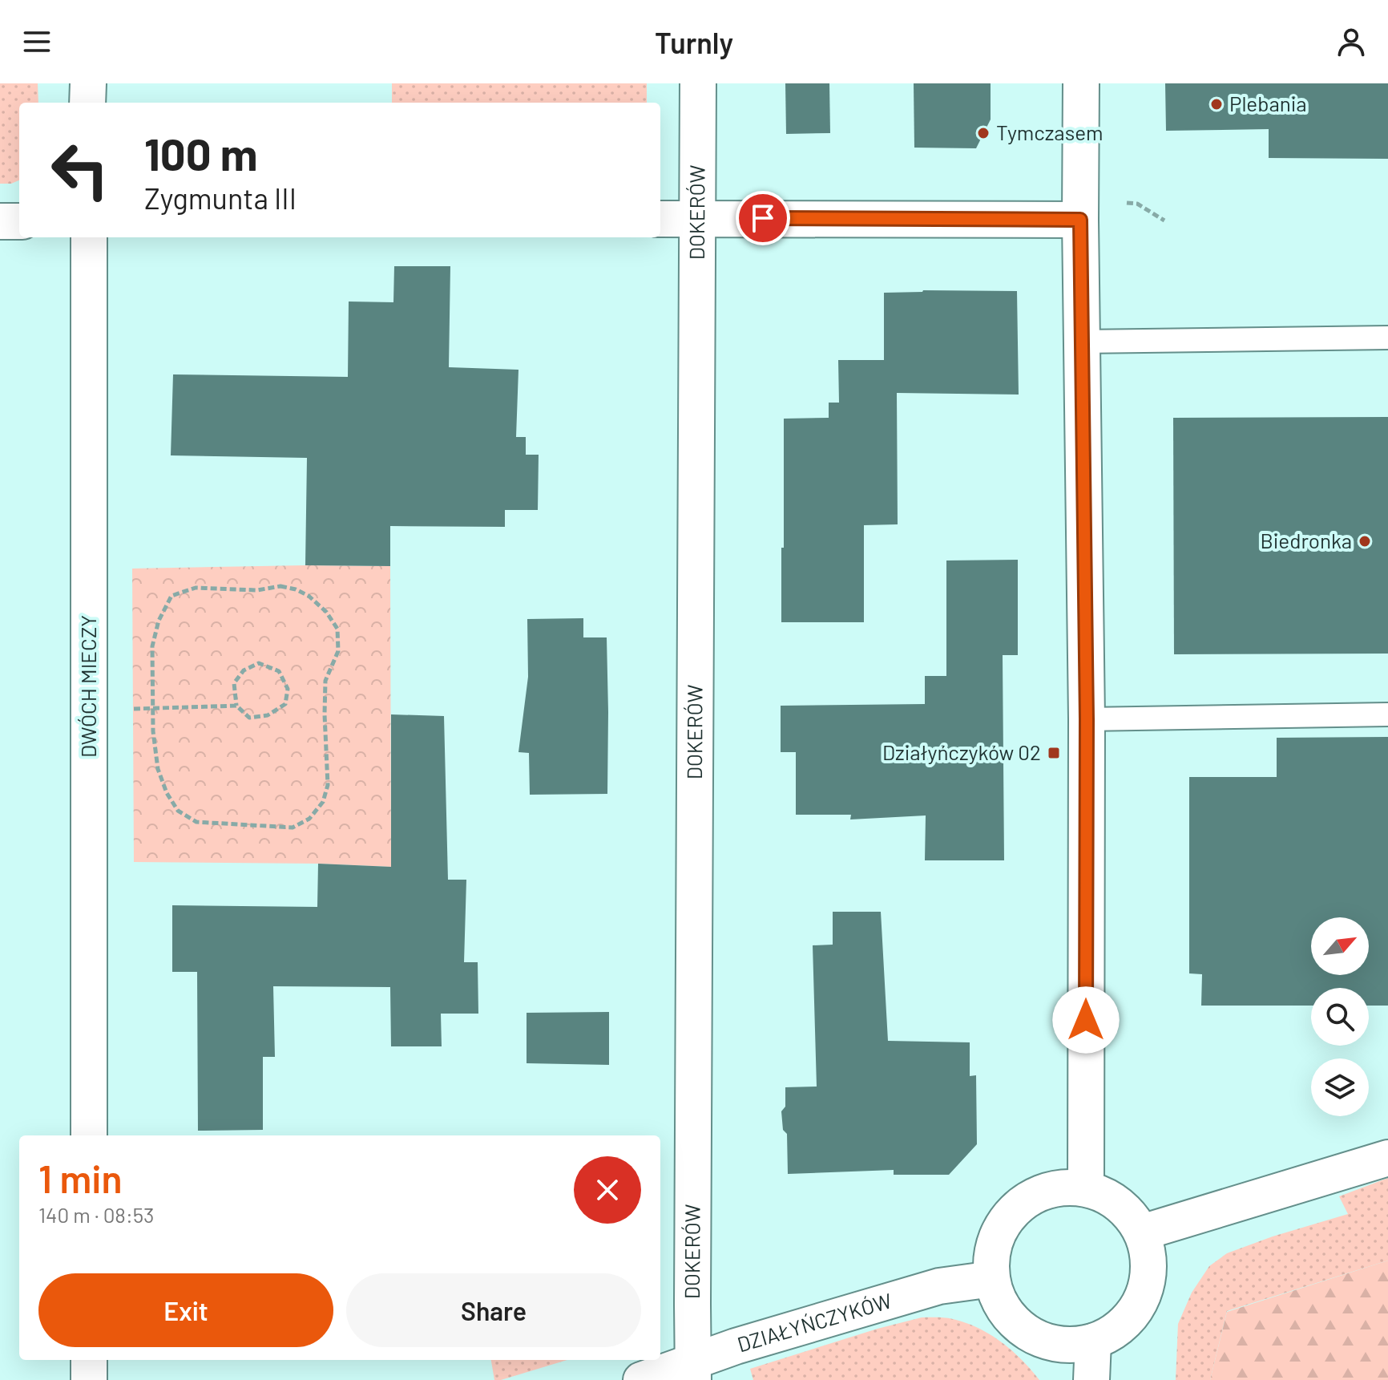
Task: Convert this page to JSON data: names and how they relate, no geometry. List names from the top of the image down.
{
  "streets": {
    "street": ["DOKERÓW", "DWÓCH MIECZY", "DZIAŁYŃCZYKÓW"]
  },
  "crossings": [
    ["DOKERÓW", "DZIAŁYŃCZYKÓW"]
  ],
  "places": {
    "other": ["Plebania", "Tymczasem", "Biedronka"],
    "transit": ["Działyńczyków 02"]
  },
  "north": "top right",
  "page": {
    "header": "Turnly",
    "turn": ["100 m", "Zygmunta III"],
    "heading": ["1 min", "140 m · 08:53"],
    "buttons": ["Exit", "Share"]
  }
}
